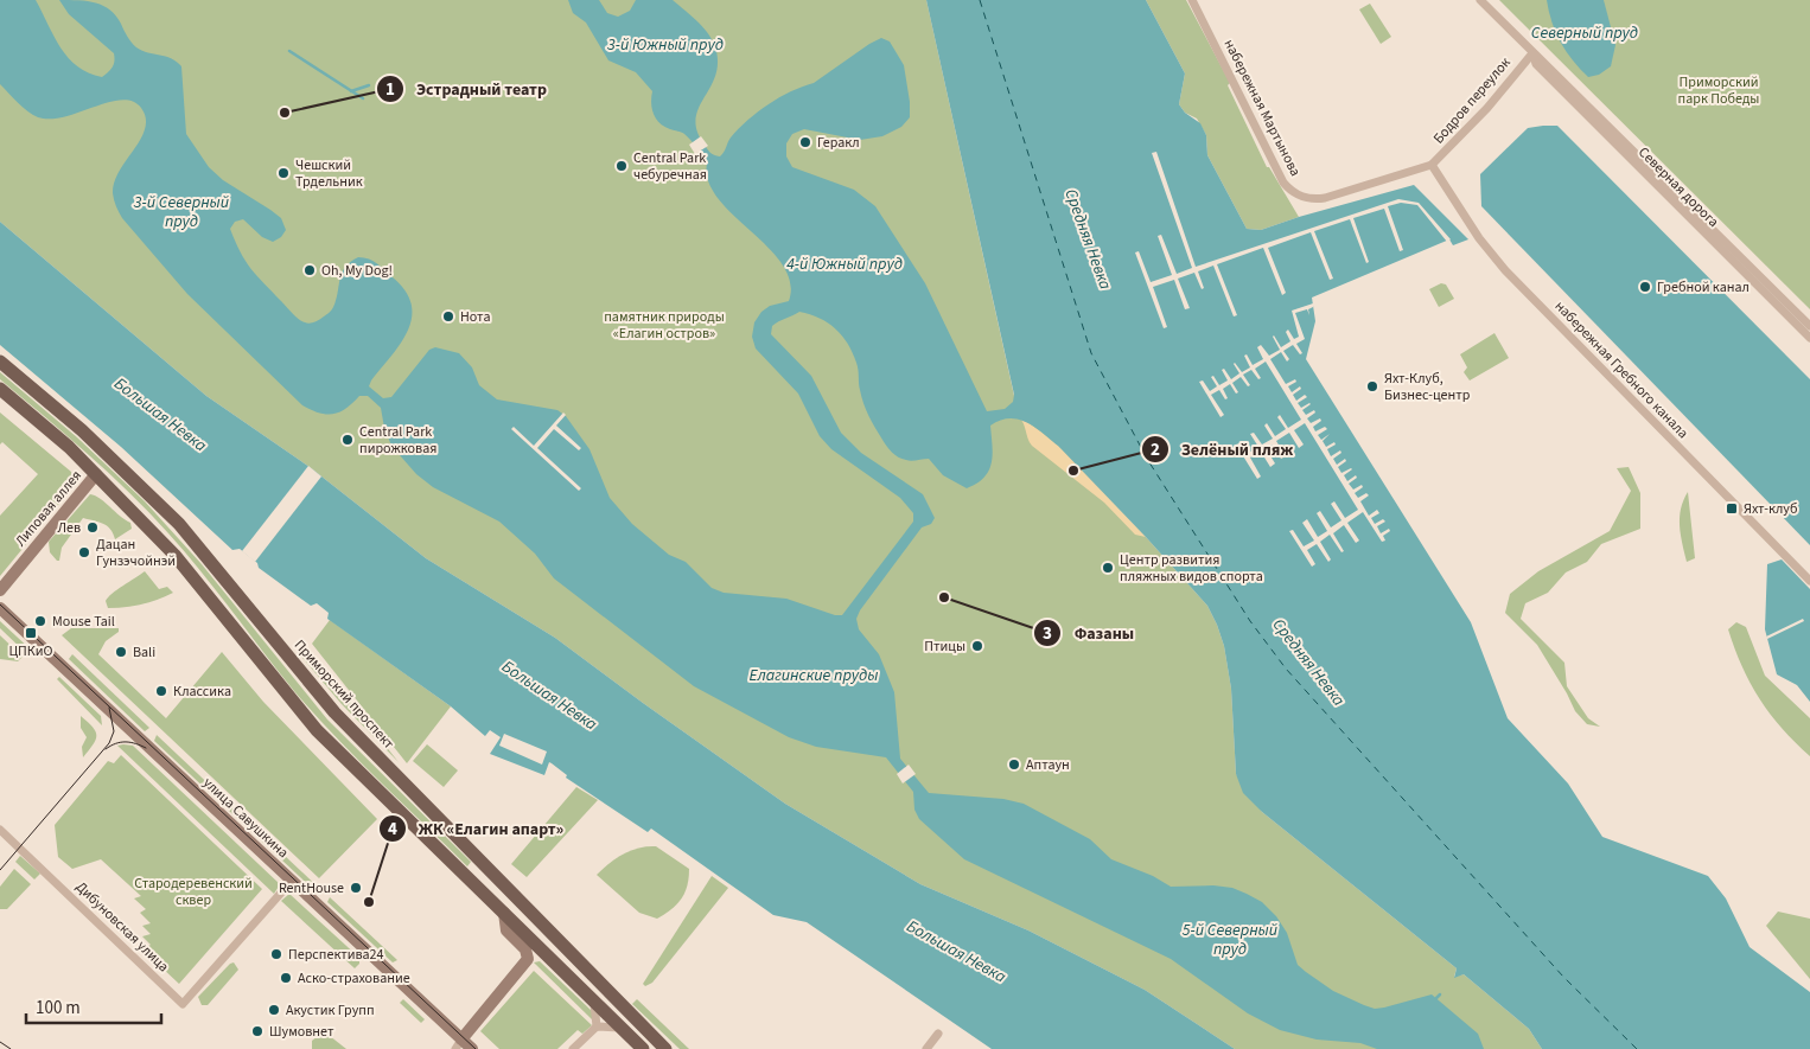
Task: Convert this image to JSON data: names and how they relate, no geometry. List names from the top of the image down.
{
  "streets": {
    "main road": ["Липовая аллея", "Приморский проспект", "улица Савушкина"],
    "street": [
      "Бодров переулок",
      "набережная Мартынова",
      "Северная дорога",
      "набережная Гребного канала",
      "Дибуновская улица"
    ]
  },
  "crossings": [
    ["Бодров переулок", "набережная Мартынова"],
    ["Бодров переулок", "Северная дорога"],
    ["Бодров переулок", "набережная Гребного канала"],
    ["набережная Мартынова", "набережная Гребного канала"],
    ["улица Савушкина", "Дибуновская улица"]
  ],
  "water": [
    "Северный пруд",
    "3-й Южный пруд",
    "3-й Северный пруд",
    "Средняя Невка",
    "4-й Южный пруд",
    "Большая Невка",
    "Елагинские пруды",
    "5-й Северный пруд"
  ],
  "parks": ["Приморский парк Победы", "памятник природы «Елагин остров»", "Стародеревенский сквер"],
  "places": {
    "other": [
      "Эстрадный театр",
      "Геракл",
      "Central Park чебуречная",
      "Чешский Трдельник",
      "Oh, My Dog!",
      "Гребной канал",
      "Нота",
      "Яхт-Клуб, Бизнес-центр",
      "Central Park пирожковая",
      "Зелёный пляж",
      "Лев",
      "Дацан Гунзэчойнэй",
      "Центр развития пляжных видов спорта",
      "Фазаны",
      "Mouse Tail",
      "Птицы",
      "Bali",
      "Классика",
      "Аптаун",
      "RentHouse",
      "ЖК «Елагин апарт»",
      "Перспектива24",
      "Аско-страхование",
      "Акустик Групп",
      "Шумовнет"
    ],
    "transit": ["Яхт-клуб", "ЦПКиО"]
  },
  "scale_bar": "100 m"
}
